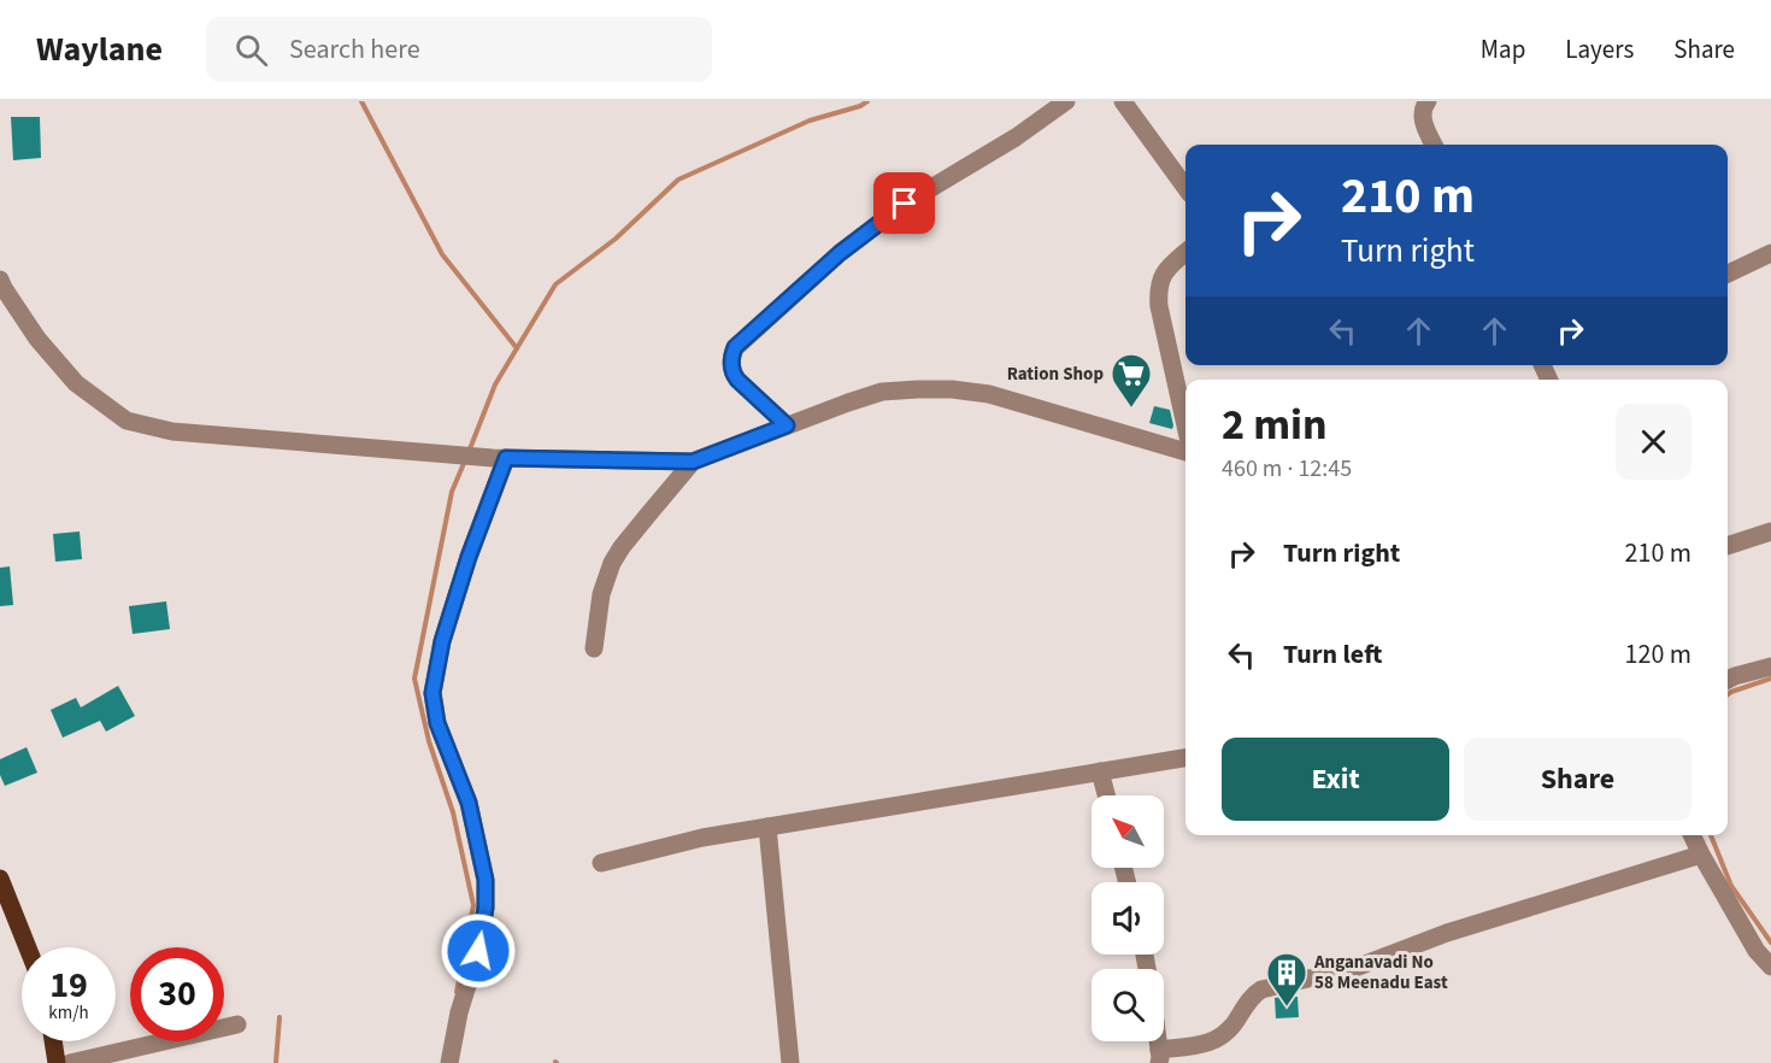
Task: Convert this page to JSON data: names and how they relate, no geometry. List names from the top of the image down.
{
  "places": {
    "supermarket": ["Ration Shop"],
    "building": ["Anganavadi No 58 Meenadu East"]
  },
  "north": "top left",
  "page": {
    "header": "Waylane",
    "search": "Search here",
    "nav": ["Map", "Layers", "Share"],
    "turn": ["210 m", "Turn right"],
    "heading": ["2 min", "460 m · 12:45"],
    "list": [
      {
        "name": "Turn right",
        "value": "210 m"
      },
      {
        "name": "Turn left",
        "value": "120 m"
      }
    ],
    "buttons": ["Exit", "Share"],
    "speed": "19 km/h",
    "limit": "30"
  }
}
